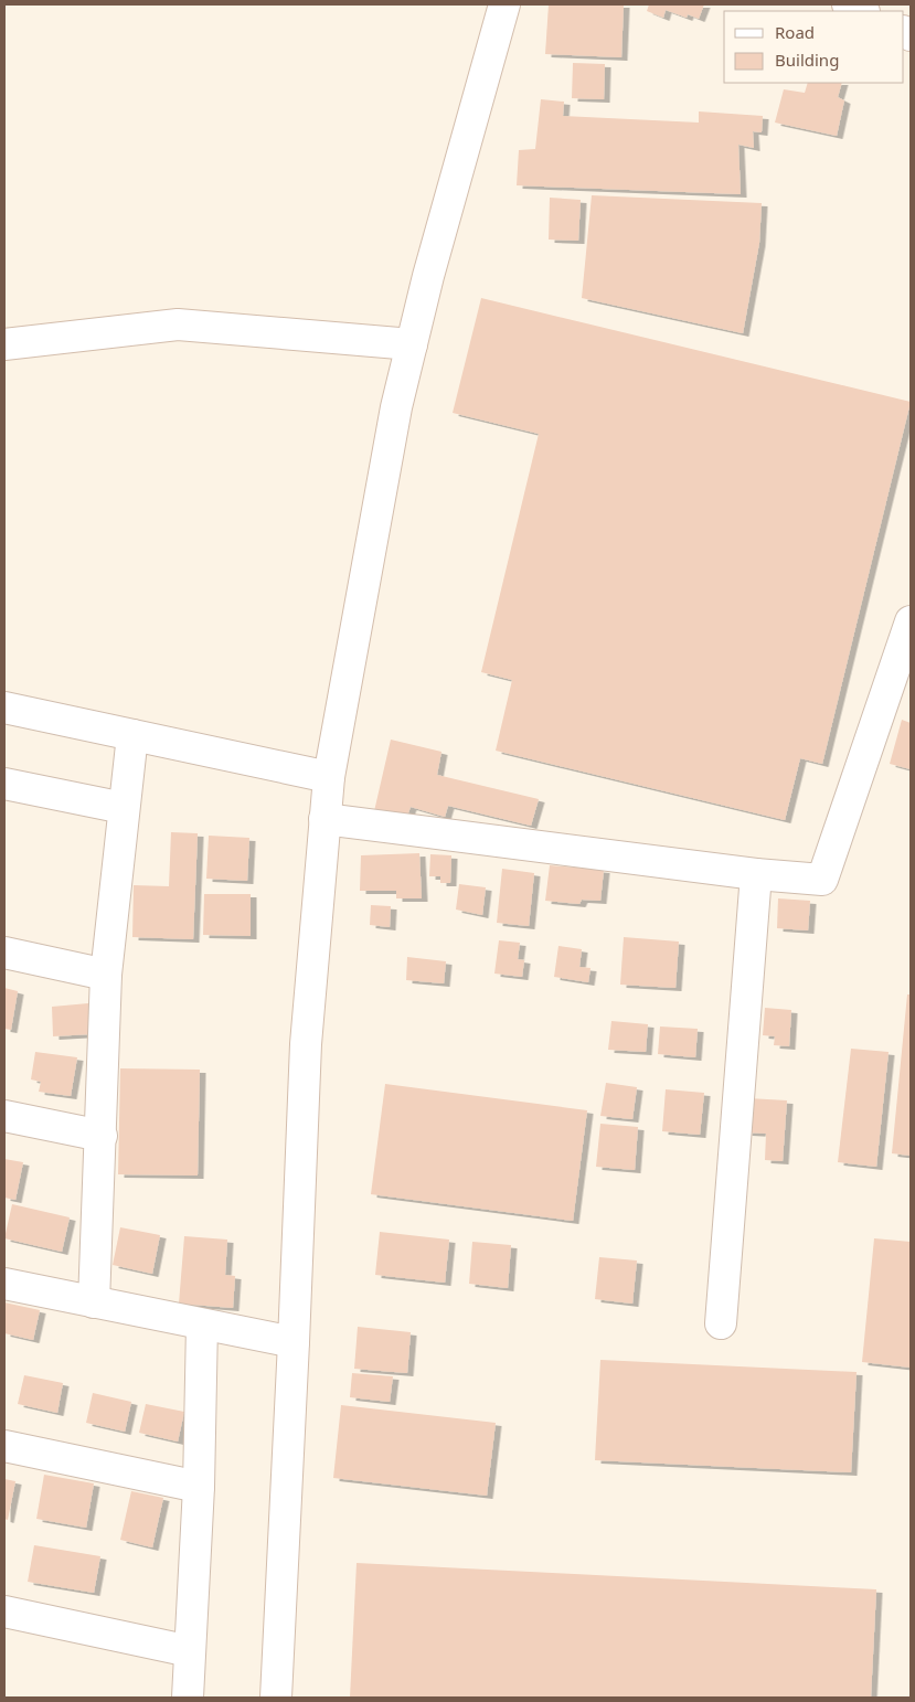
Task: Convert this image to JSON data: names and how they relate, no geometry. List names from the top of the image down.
{
  "legend": ["Road", "Building"]
}
